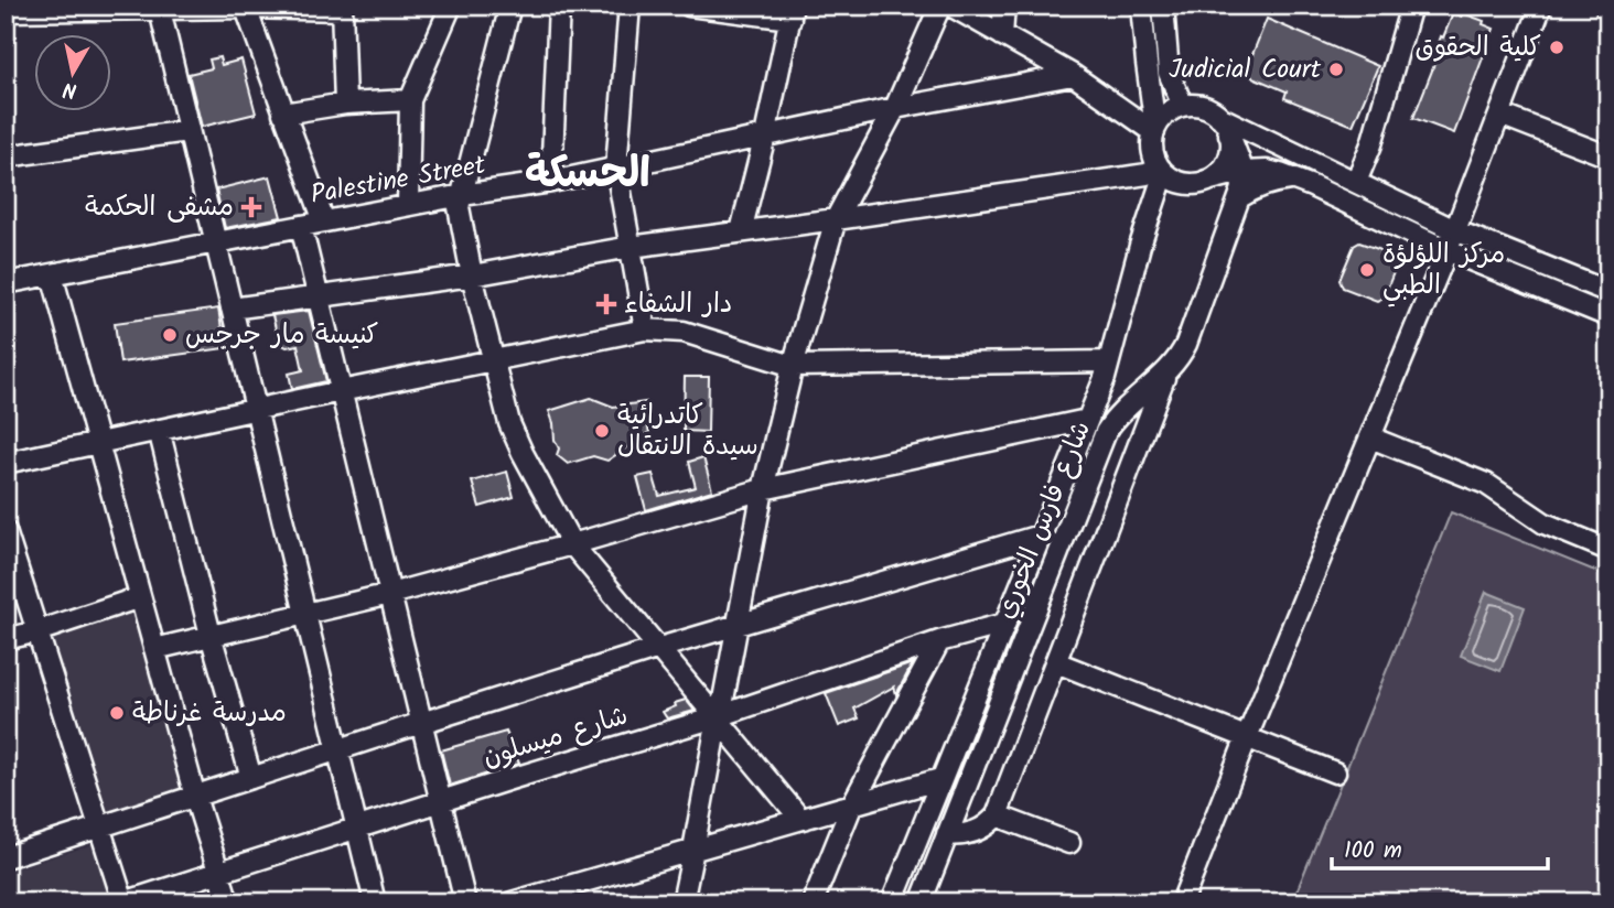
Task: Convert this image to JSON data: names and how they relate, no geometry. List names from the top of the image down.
{
  "streets": {
    "street": ["Palestine Street", "شارع فارس الخوري", "شارع ميسلون"]
  },
  "districts": ["الحسكة"],
  "places": {
    "other": [
      "كلية الحقوق",
      "Judicial Court",
      "مركز اللؤلؤة الطبي",
      "كنيسة مار جرجس",
      "كاتدرائية سيدة الانتقال",
      "مدرسة غرناطة"
    ],
    "health": ["مشفى الحكمة", "دار الشفاء"]
  },
  "scale_bar": "100 m",
  "north": "bottom"
}
